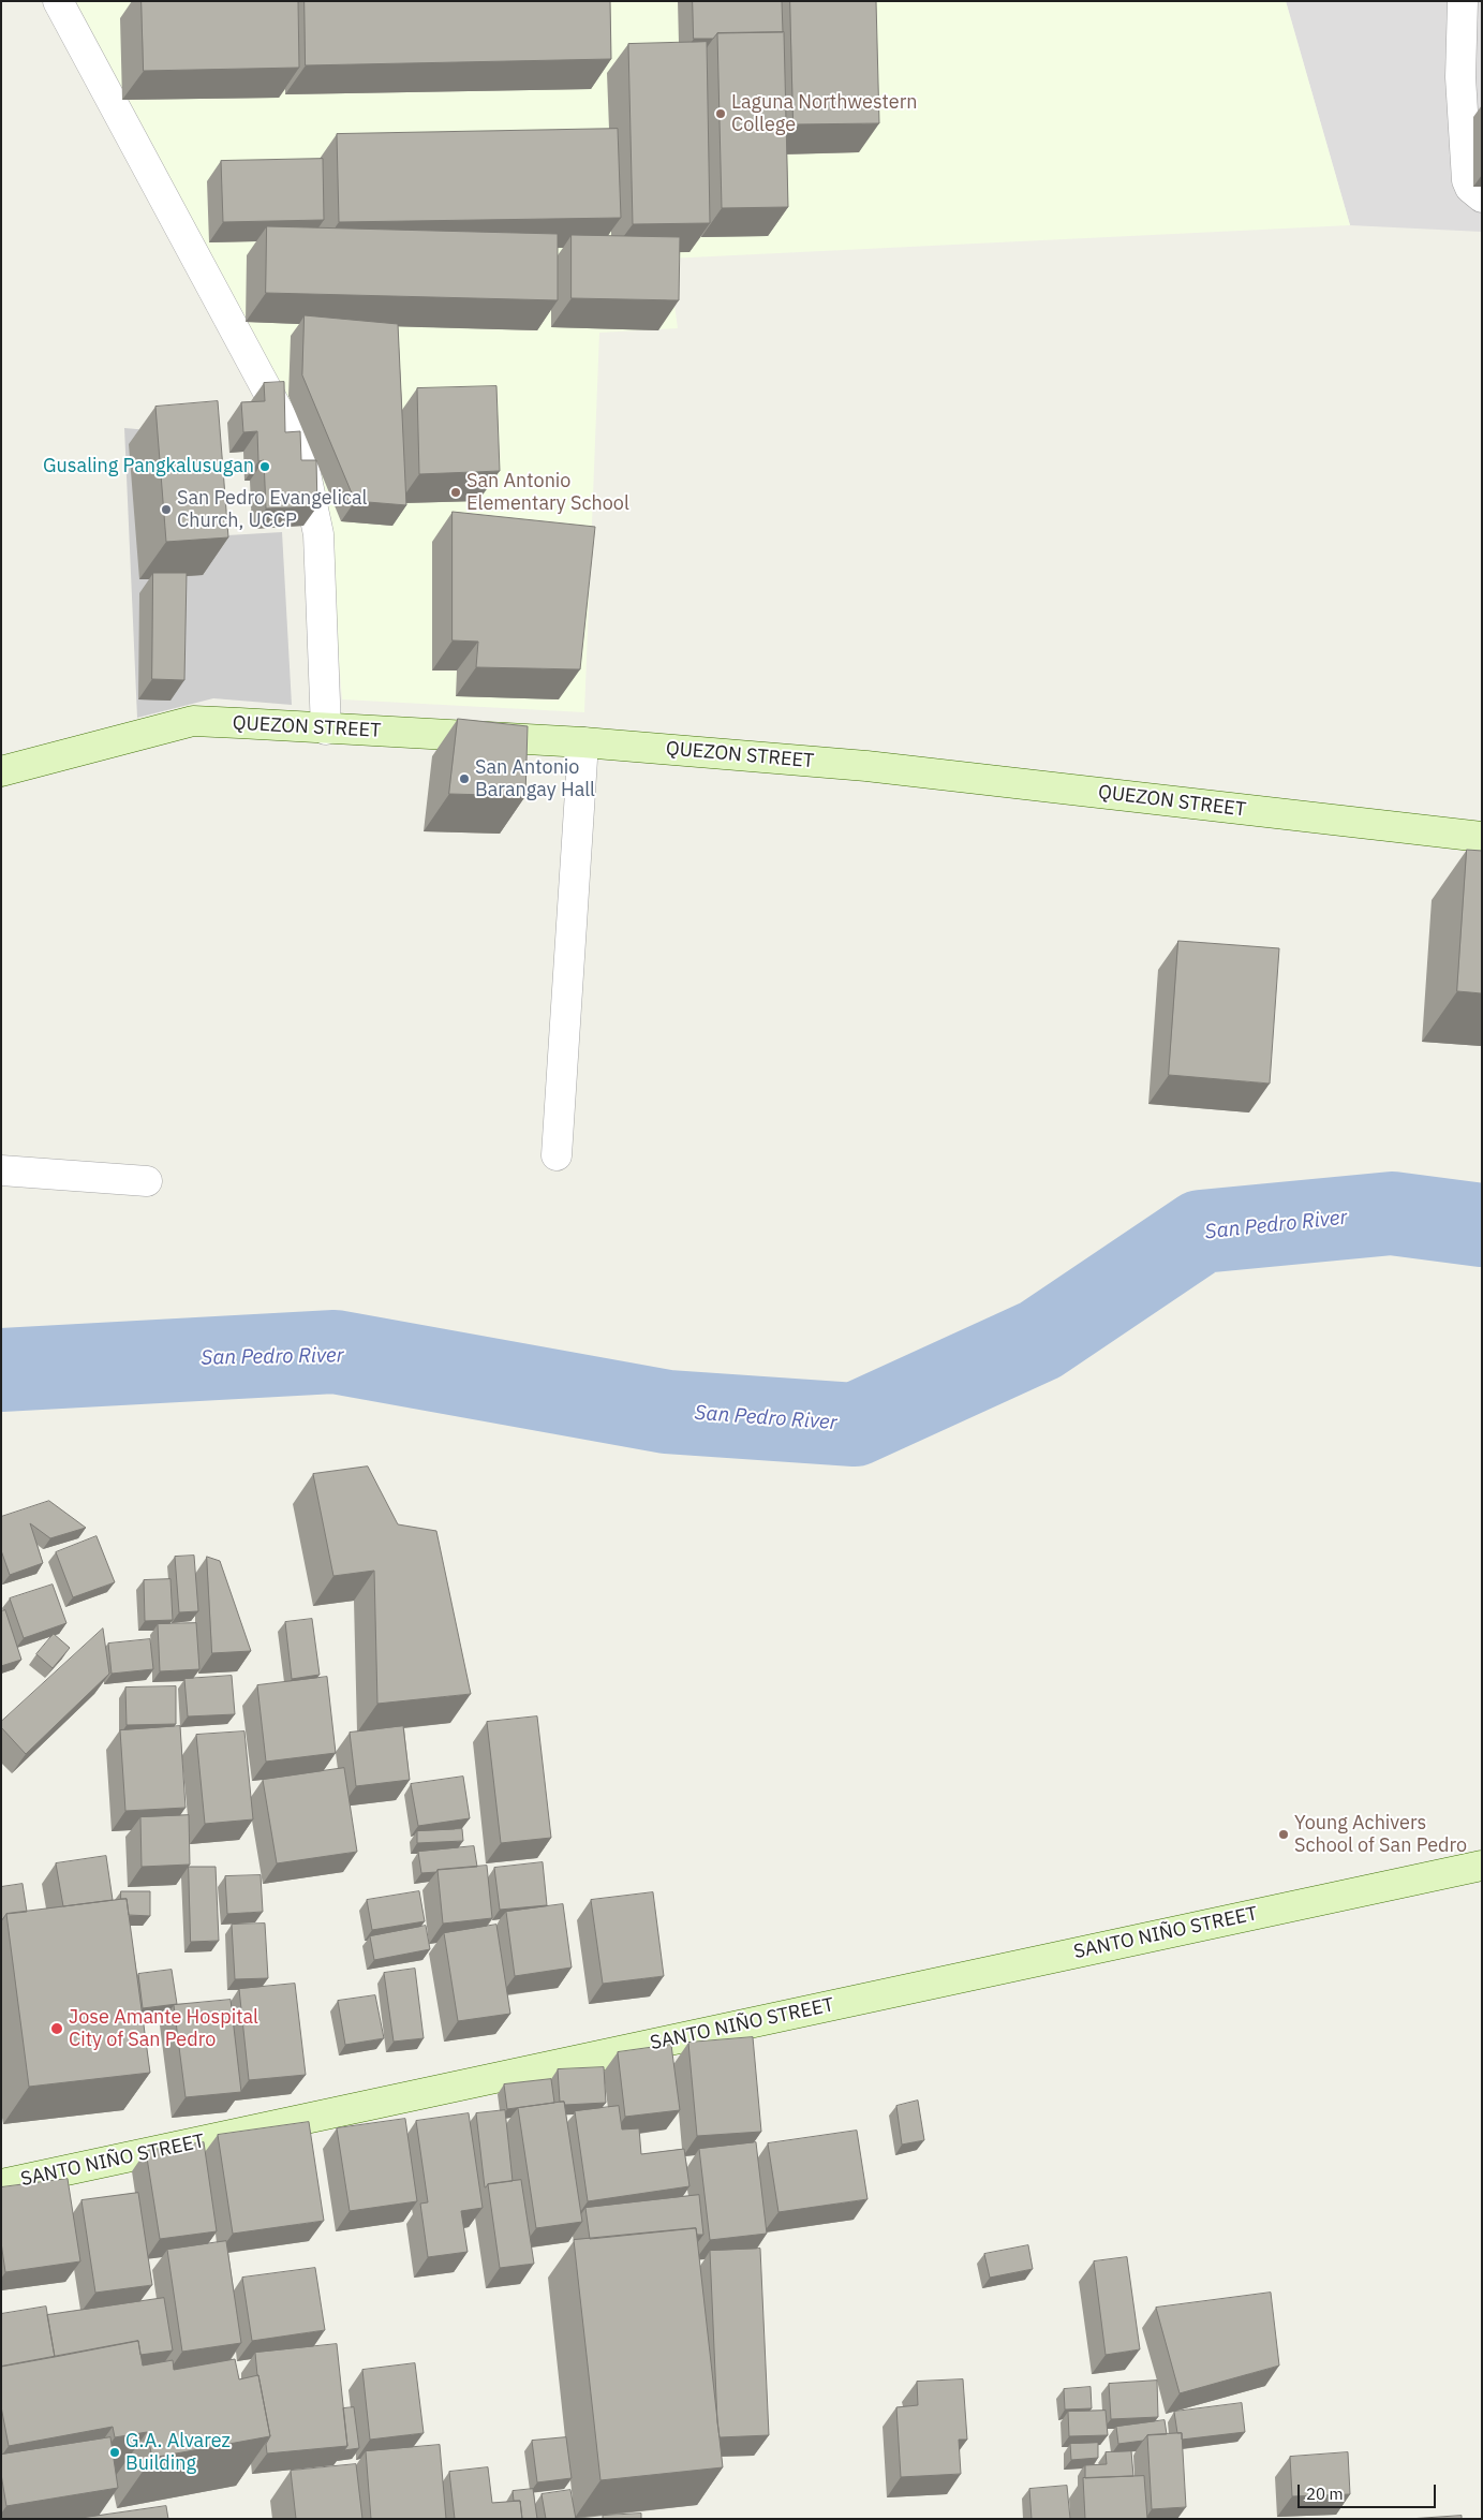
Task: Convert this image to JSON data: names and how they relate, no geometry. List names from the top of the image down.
{
  "streets": {
    "street": ["QUEZON STREET", "SANTO NIÑO STREET"]
  },
  "water": ["San Pedro River"],
  "places": [
    "Laguna Northwestern College",
    "Gusaling Pangkalusugan",
    "San Antonio Elementary School",
    "San Pedro Evangelical Church, UCCP",
    "San Antonio Barangay Hall",
    "Young Achivers School of San Pedro",
    "Jose Amante Hospital City of San Pedro",
    "G.A. Alvarez Building"
  ],
  "scale_bar": "20 m"
}
